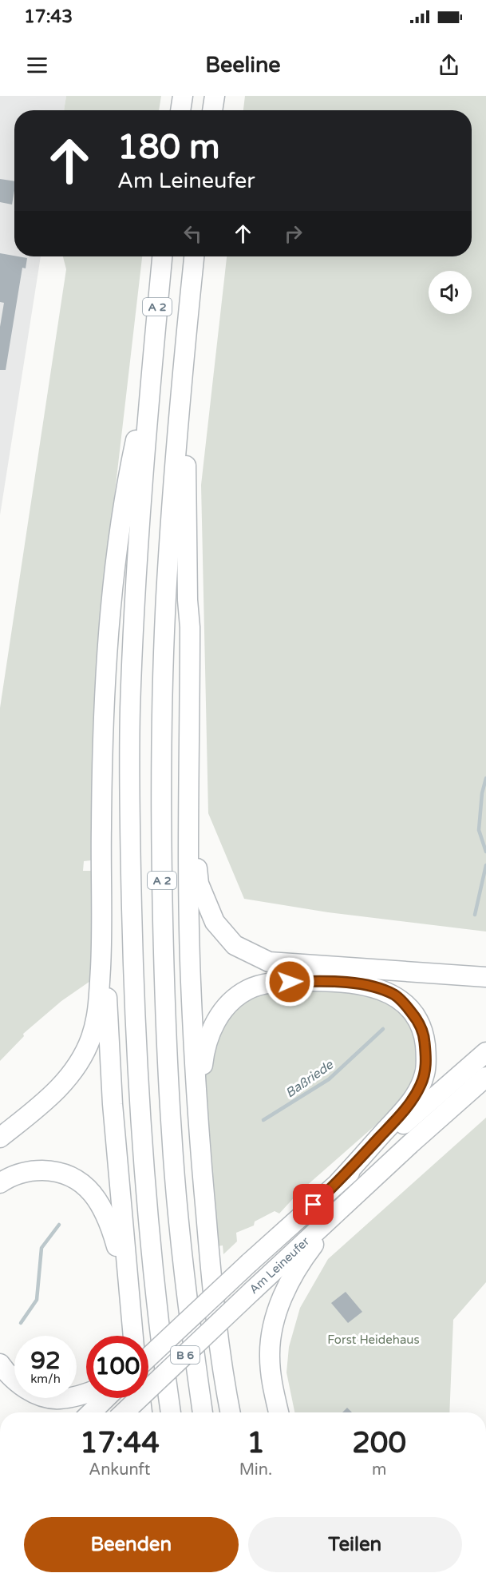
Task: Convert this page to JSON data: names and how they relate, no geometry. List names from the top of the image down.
{
  "streets": {
    "highway": ["A 2", "Am Leineufer", "B 6"]
  },
  "water": ["Baßriede"],
  "parks": ["Forst Heidehaus"],
  "page": {
    "status": "17:43",
    "header": "Beeline",
    "turn": ["180 m", "Am Leineufer"],
    "speed": "92 km/h",
    "limit": "100",
    "eta": [
      "17:44",
      "Ankunft",
      "1",
      "Min.",
      "200",
      "m"
    ],
    "buttons": ["Beenden", "Teilen"]
  }
}
